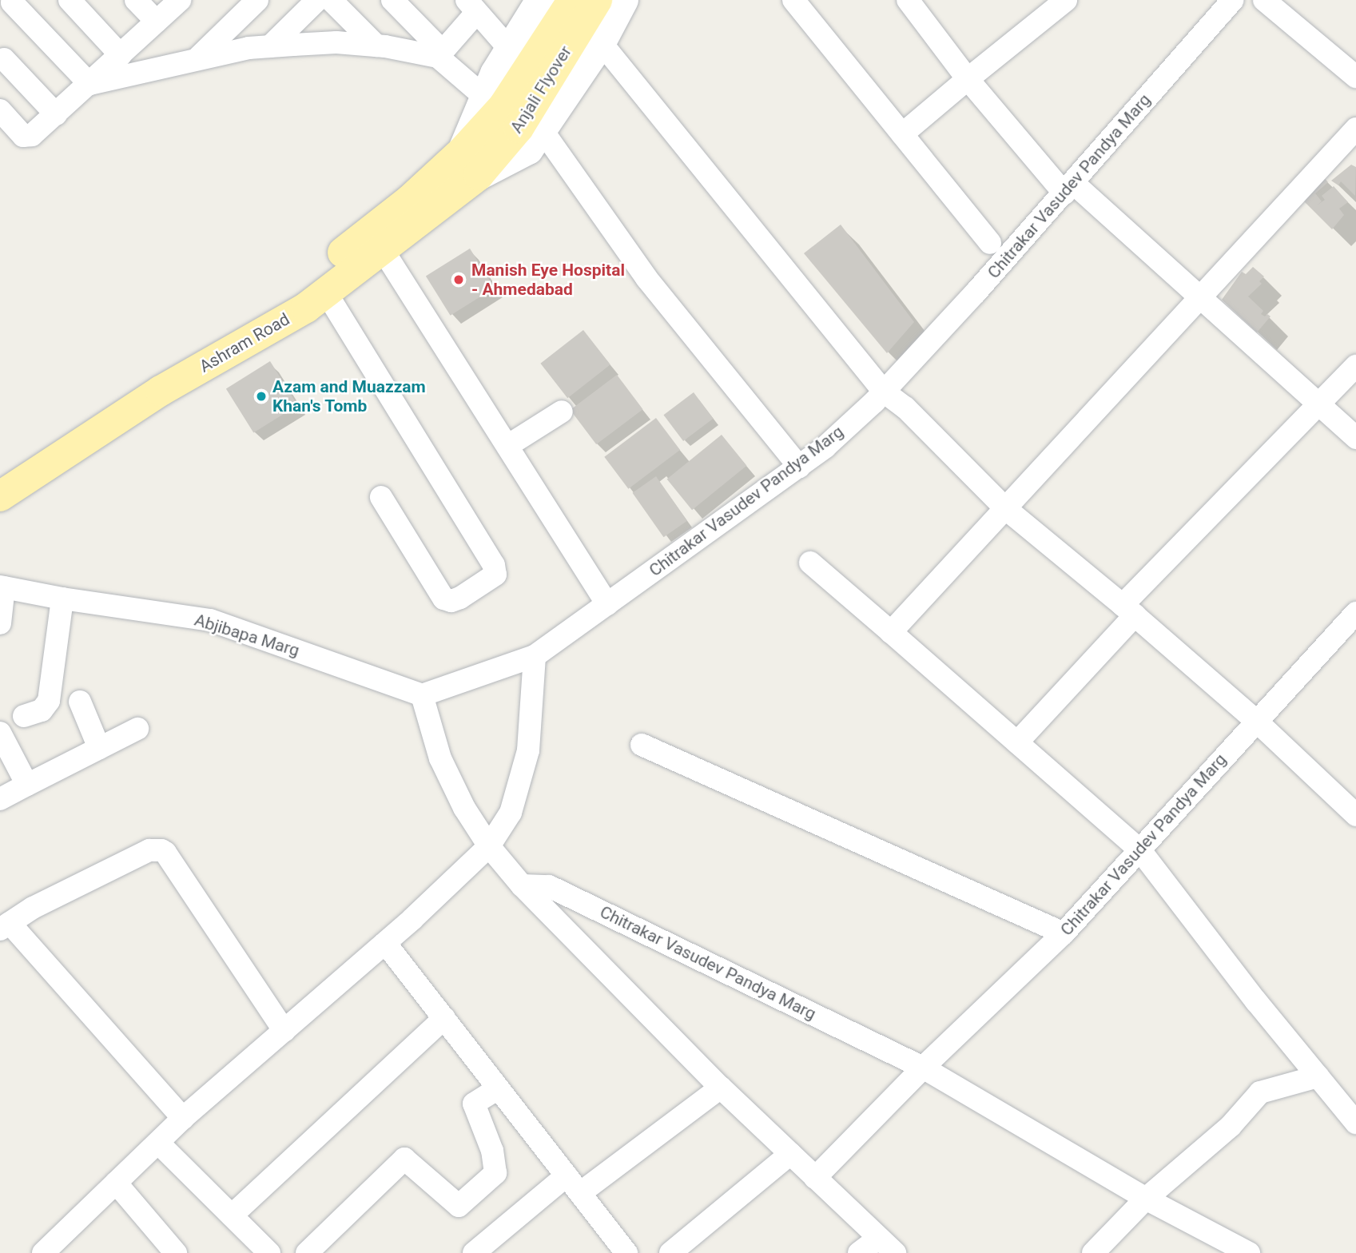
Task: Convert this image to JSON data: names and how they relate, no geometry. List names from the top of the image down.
{
  "streets": {
    "main road": ["Anjali Flyover", "Ashram Road"],
    "street": ["Chitrakar Vasudev Pandya Marg", "Abjibapa Marg"]
  },
  "crossings": [
    ["Anjali Flyover", "Ashram Road"],
    ["Chitrakar Vasudev Pandya Marg", "Abjibapa Marg"]
  ],
  "places": ["Manish Eye Hospital - Ahmedabad", "Azam and Muazzam Khan's Tomb"]
}
